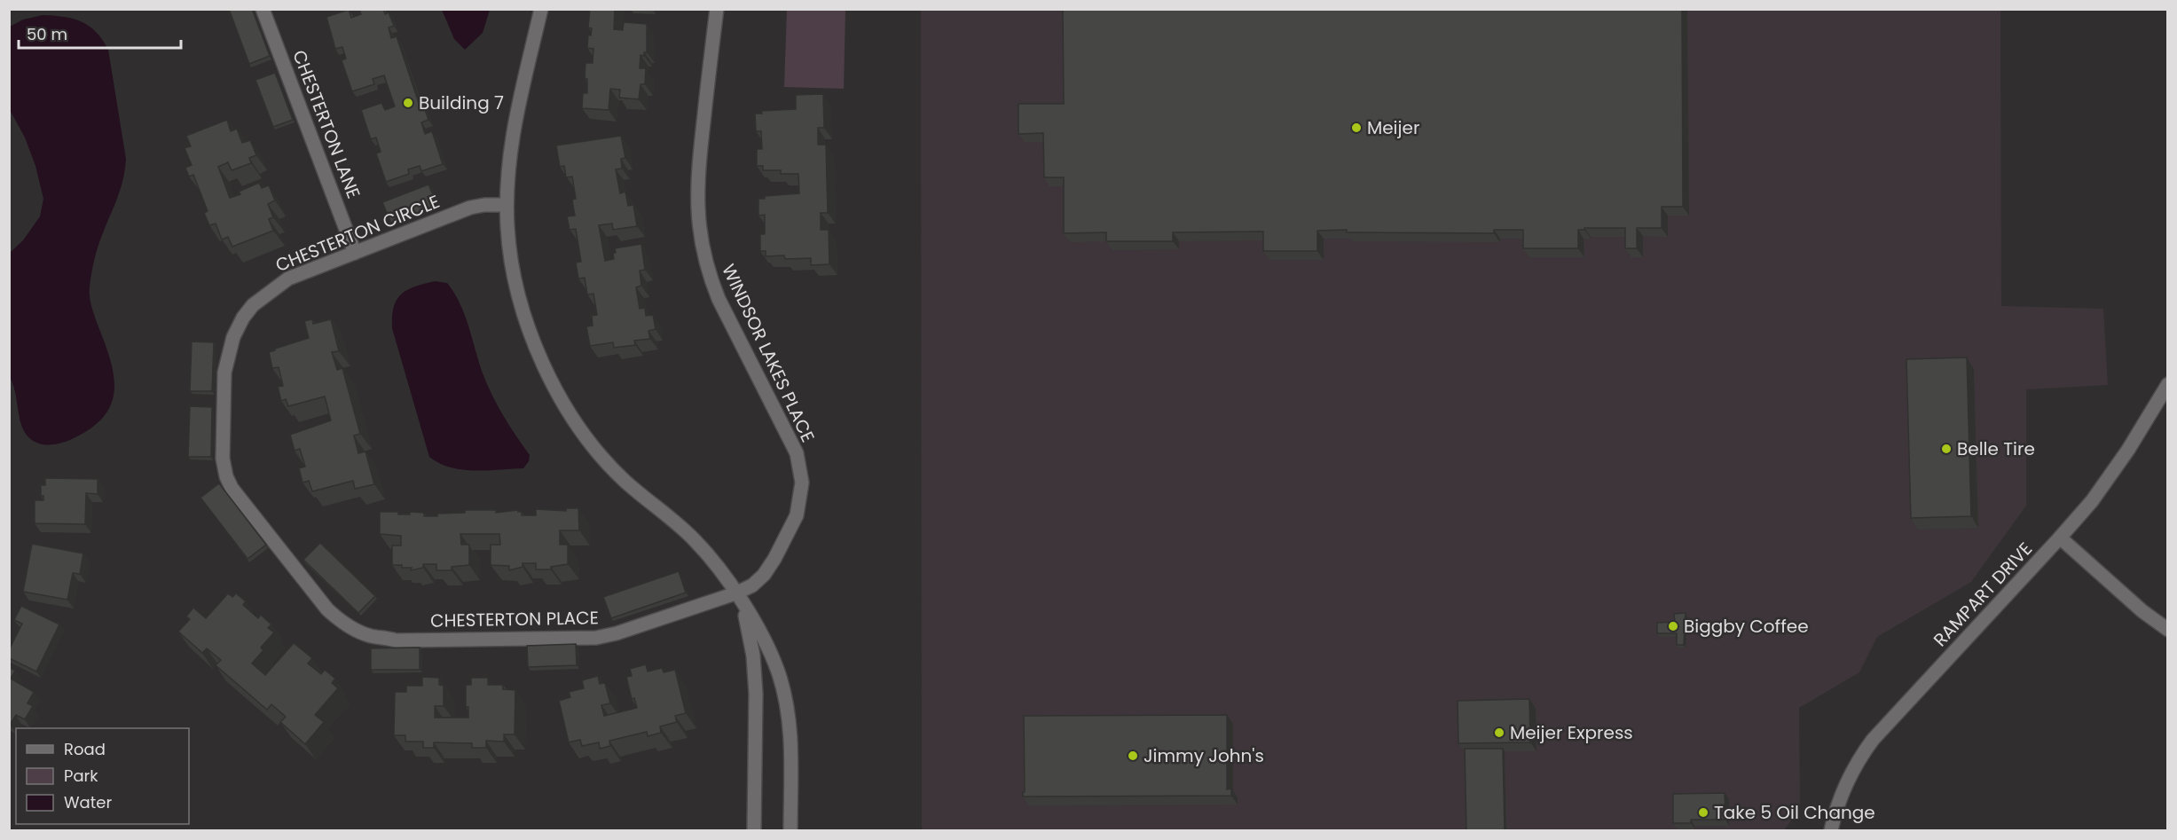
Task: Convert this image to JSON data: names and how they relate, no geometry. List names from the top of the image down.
{
  "streets": {
    "street": [
      "CHESTERTON LANE",
      "CHESTERTON CIRCLE",
      "WINDSOR LAKES PLACE",
      "RAMPART DRIVE",
      "CHESTERTON PLACE"
    ]
  },
  "crossings": [
    ["CHESTERTON LANE", "CHESTERTON CIRCLE"],
    ["CHESTERTON CIRCLE", "CHESTERTON PLACE"],
    ["WINDSOR LAKES PLACE", "CHESTERTON PLACE"]
  ],
  "places": [
    "Building 7",
    "Meijer",
    "Belle Tire",
    "Biggby Coffee",
    "Meijer Express",
    "Jimmy John's",
    "Take 5 Oil Change"
  ],
  "legend": ["Road", "Park", "Water"],
  "scale_bar": "50 m"
}
